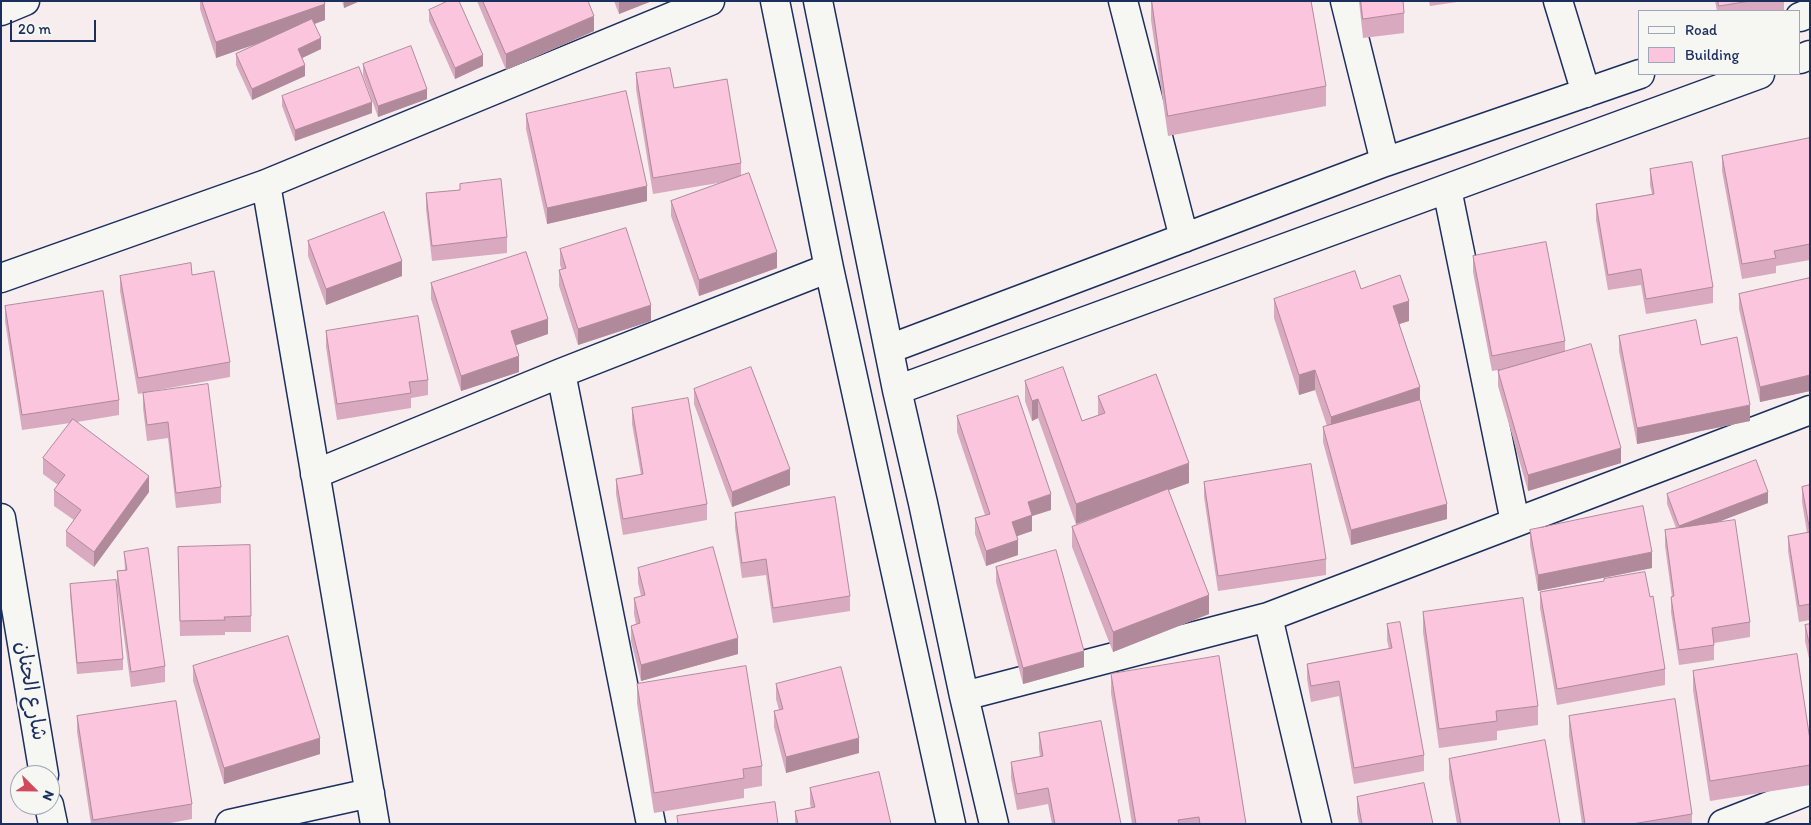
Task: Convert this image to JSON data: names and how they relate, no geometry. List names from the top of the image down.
{
  "streets": {
    "street": ["شارع الحنان"]
  },
  "legend": ["Road", "Building"],
  "scale_bar": "20 m",
  "north": "bottom right"
}
